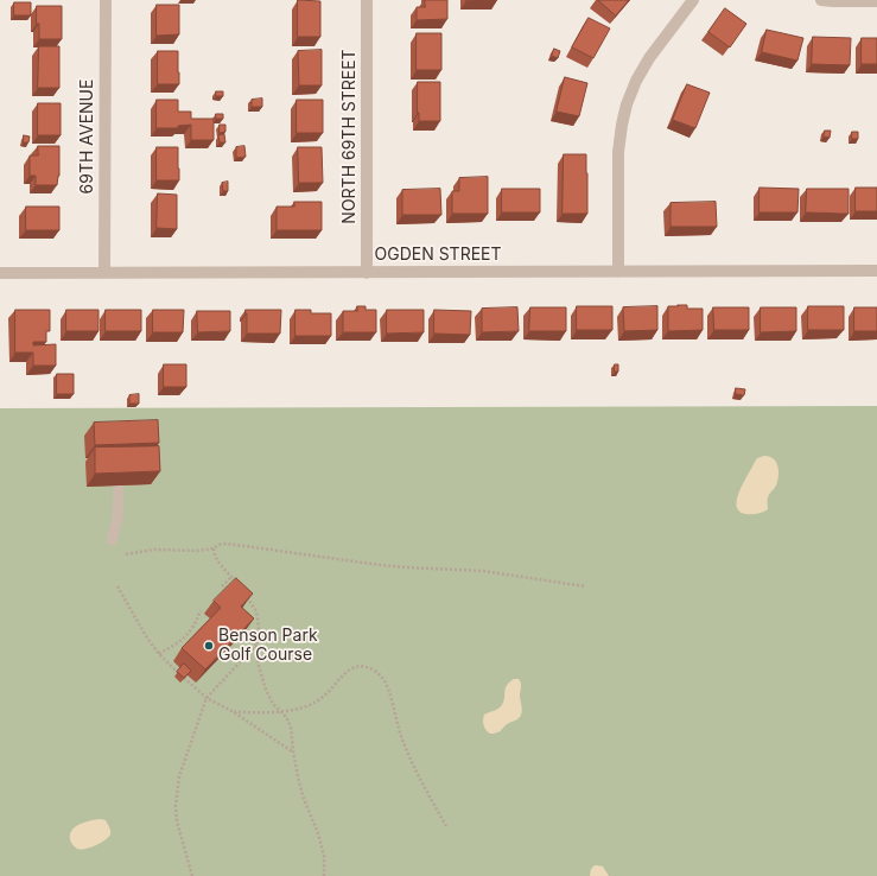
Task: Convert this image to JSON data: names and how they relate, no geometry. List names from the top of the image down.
{
  "streets": {
    "street": ["69TH AVENUE", "NORTH 69TH STREET", "OGDEN STREET"]
  },
  "crossings": [
    ["69TH AVENUE", "OGDEN STREET"],
    ["NORTH 69TH STREET", "OGDEN STREET"]
  ],
  "places": ["Benson Park Golf Course"]
}
